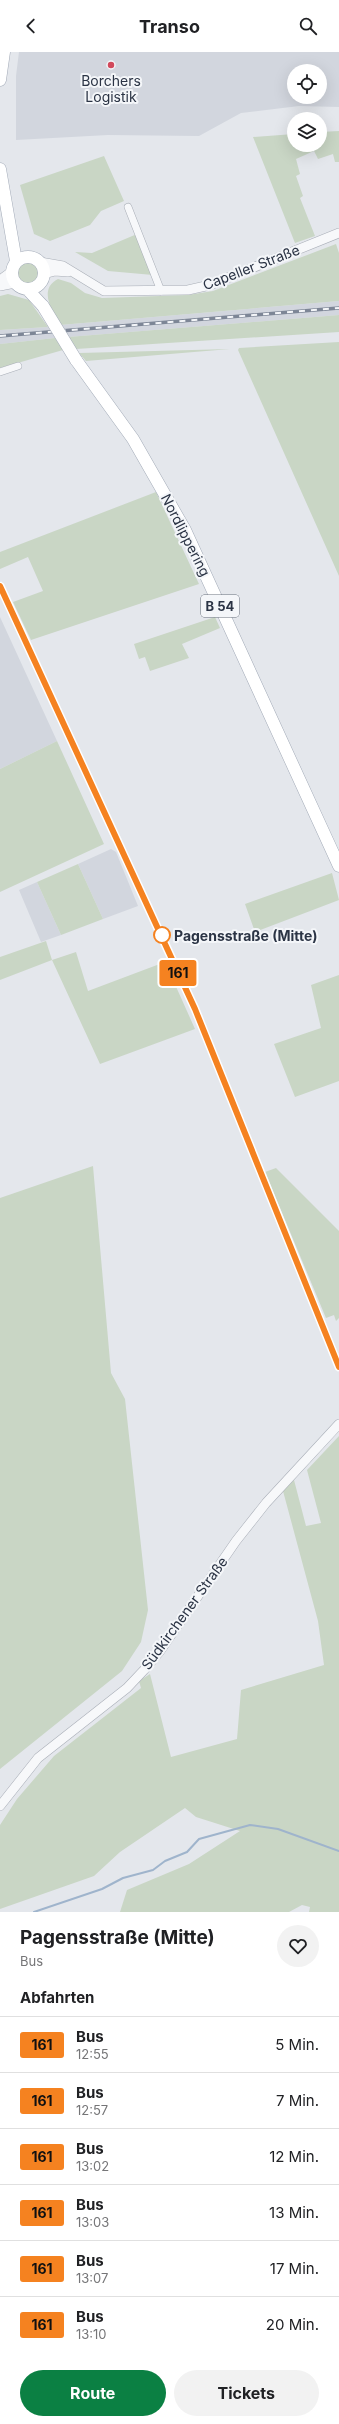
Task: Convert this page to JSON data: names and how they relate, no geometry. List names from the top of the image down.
{
  "streets": {
    "main road": ["Nordlippering", "B 54"],
    "street": ["Capeller Straße", "Südkirchener Straße"]
  },
  "crossings": [
    ["Capeller Straße", "Nordlippering"]
  ],
  "places": ["Borchers Logistik", "Pagensstraße (Mitte)"],
  "lines": ["bus line 161"],
  "page": {
    "header": "Transo",
    "on_map": "161",
    "heading": [
      ["Pagensstraße (Mitte)", "Bus"],
      "Abfahrten"
    ],
    "list": [
      {
        "mark": "161",
        "name": "Bus",
        "note": "12:55",
        "value": "5 Min."
      },
      {
        "mark": "161",
        "name": "Bus",
        "note": "12:57",
        "value": "7 Min."
      },
      {
        "mark": "161",
        "name": "Bus",
        "note": "13:02",
        "value": "12 Min."
      },
      {
        "mark": "161",
        "name": "Bus",
        "note": "13:03",
        "value": "13 Min."
      },
      {
        "mark": "161",
        "name": "Bus",
        "note": "13:07",
        "value": "17 Min."
      },
      {
        "mark": "161",
        "name": "Bus",
        "note": "13:10",
        "value": "20 Min."
      }
    ],
    "buttons": ["Route", "Tickets"]
  }
}
